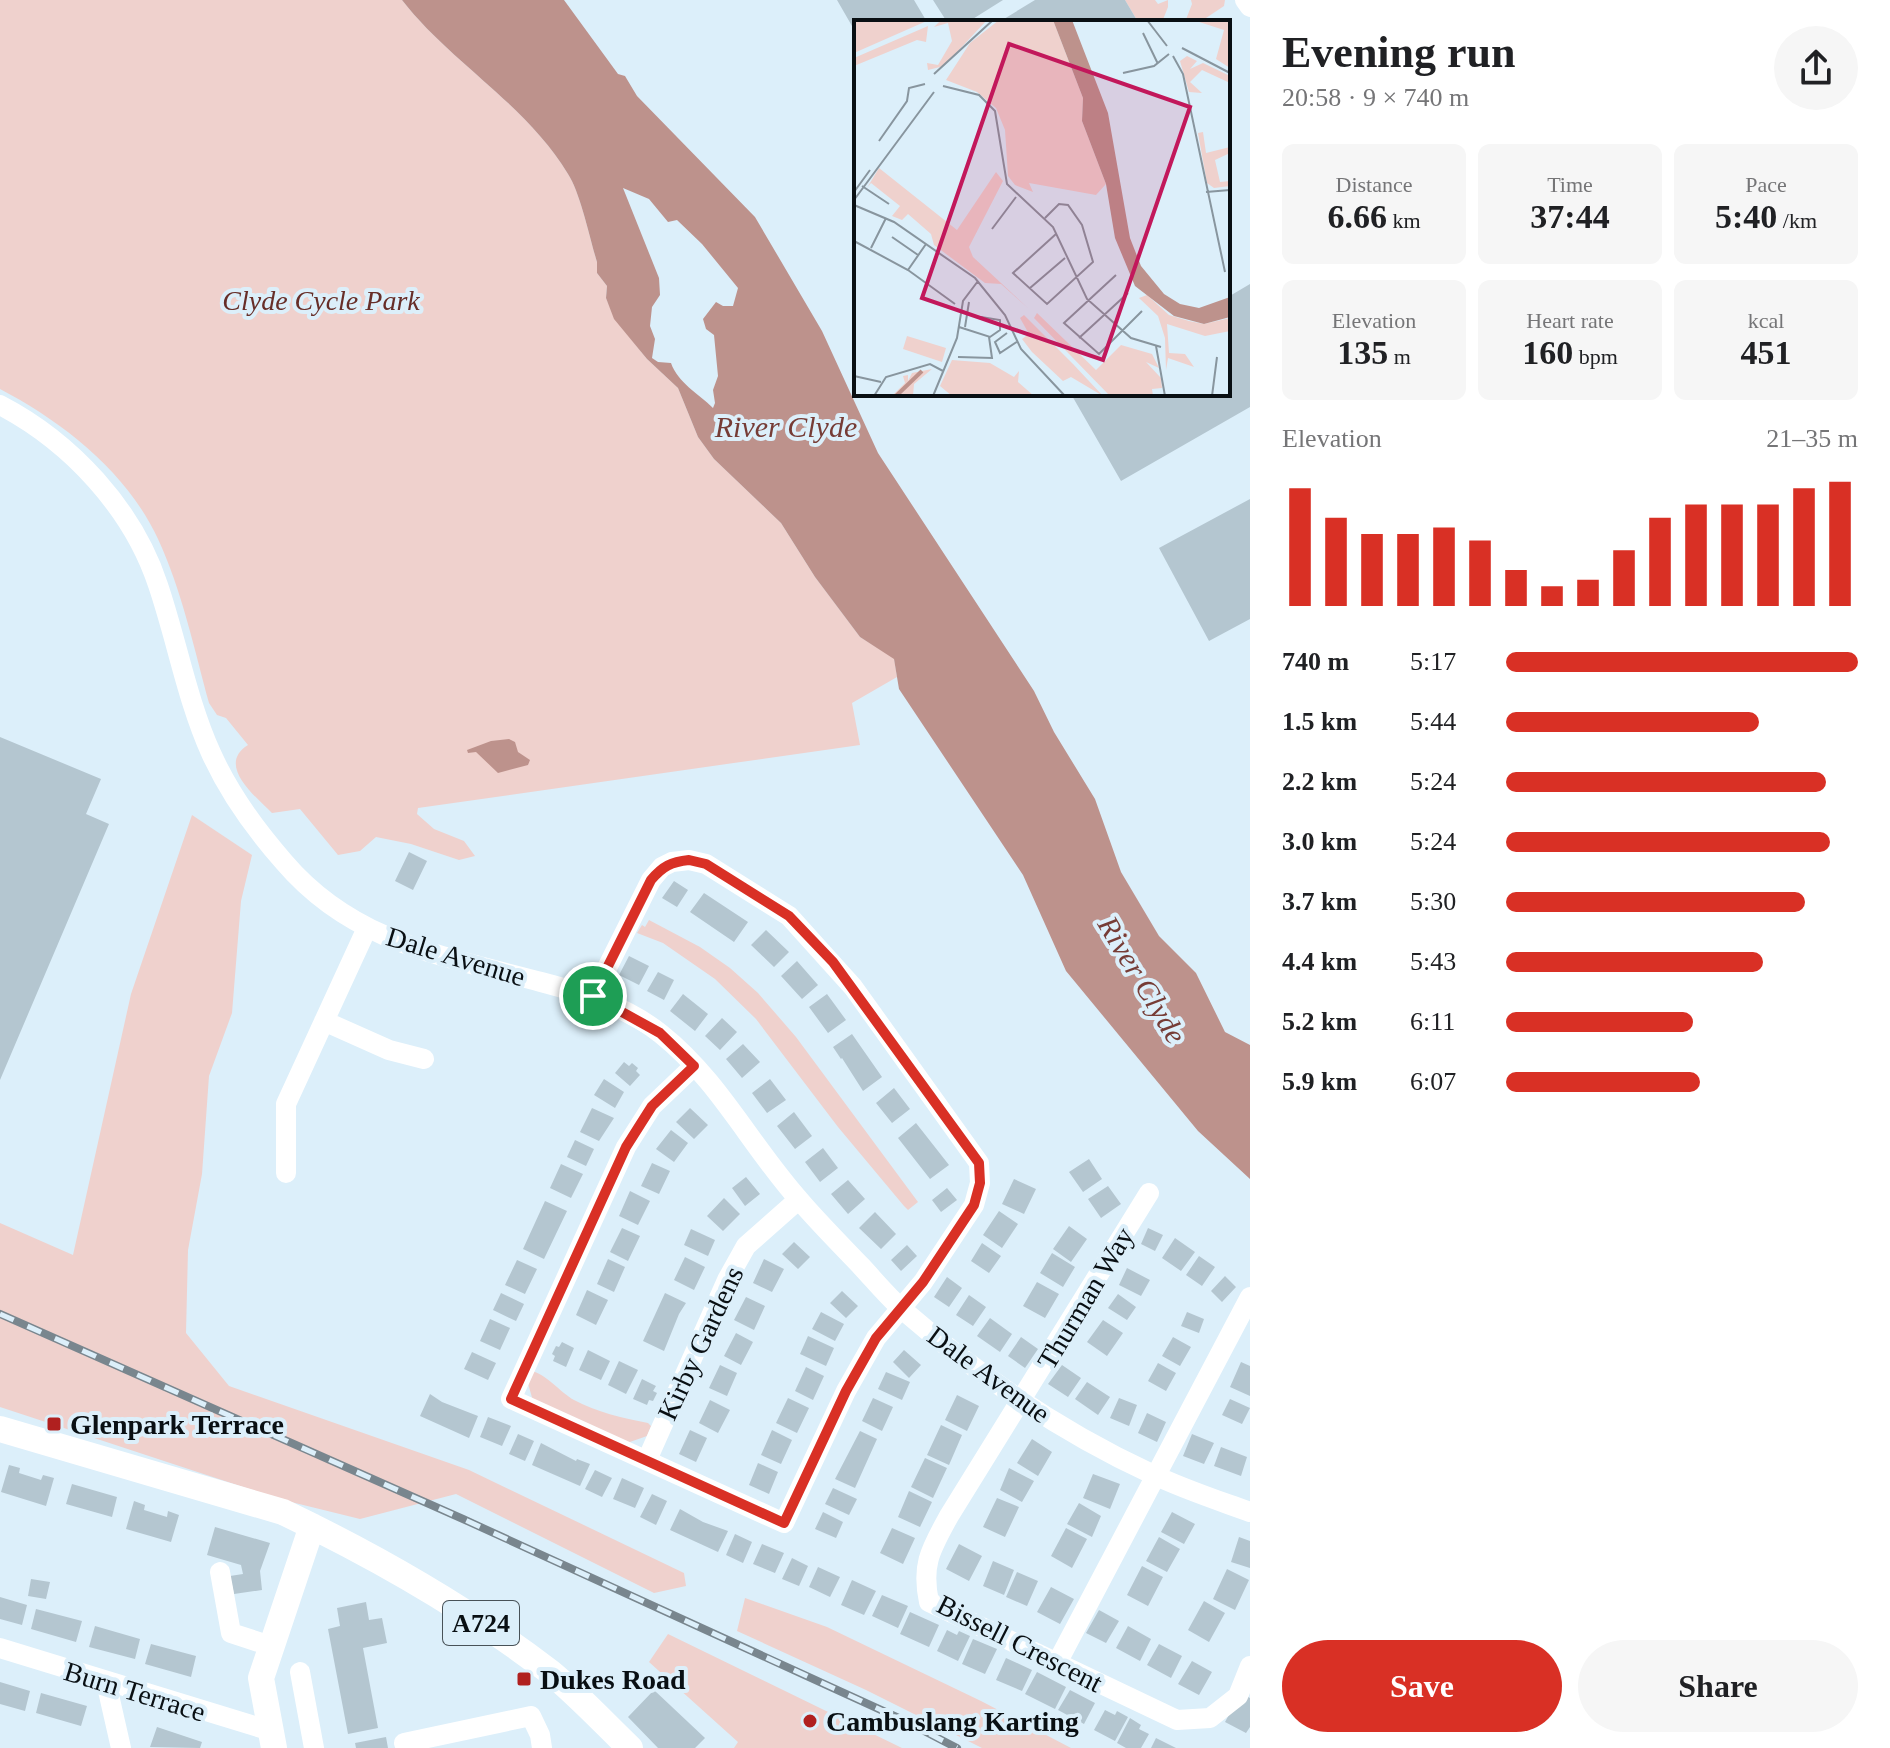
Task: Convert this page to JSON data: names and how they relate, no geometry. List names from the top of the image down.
{
  "streets": {
    "main road": ["A724"],
    "street": [
      "Dale Avenue",
      "Thurman Way",
      "Kirby Gardens",
      "Bissell Crescent",
      "Burn Terrace"
    ]
  },
  "crossings": [
    ["Dale Avenue", "Thurman Way"],
    ["Dale Avenue", "Kirby Gardens"],
    ["Dale Avenue", "Bissell Crescent"],
    ["Thurman Way", "Bissell Crescent"]
  ],
  "water": ["River Clyde"],
  "parks": ["Clyde Cycle Park"],
  "places": {
    "transit": ["Glenpark Terrace", "Dukes Road"],
    "other": ["Cambuslang Karting"]
  },
  "page": {
    "heading": ["Evening run", "20:58 · 9 × 740 m"],
    "stats": [
      ["Distance", "6.66 km"],
      ["Time", "37:44"],
      ["Pace", "5:40 /km"],
      ["Elevation", "135 m"],
      ["Heart rate", "160 bpm"],
      ["kcal", "451"]
    ],
    "chart": ["Elevation", "21–35 m"],
    "list": [
      {
        "name": "740 m",
        "note": "5:17"
      },
      {
        "name": "1.5 km",
        "note": "5:44"
      },
      {
        "name": "2.2 km",
        "note": "5:24"
      },
      {
        "name": "3.0 km",
        "note": "5:24"
      },
      {
        "name": "3.7 km",
        "note": "5:30"
      },
      {
        "name": "4.4 km",
        "note": "5:43"
      },
      {
        "name": "5.2 km",
        "note": "6:11"
      },
      {
        "name": "5.9 km",
        "note": "6:07"
      }
    ],
    "buttons": ["Save", "Share"]
  }
}
